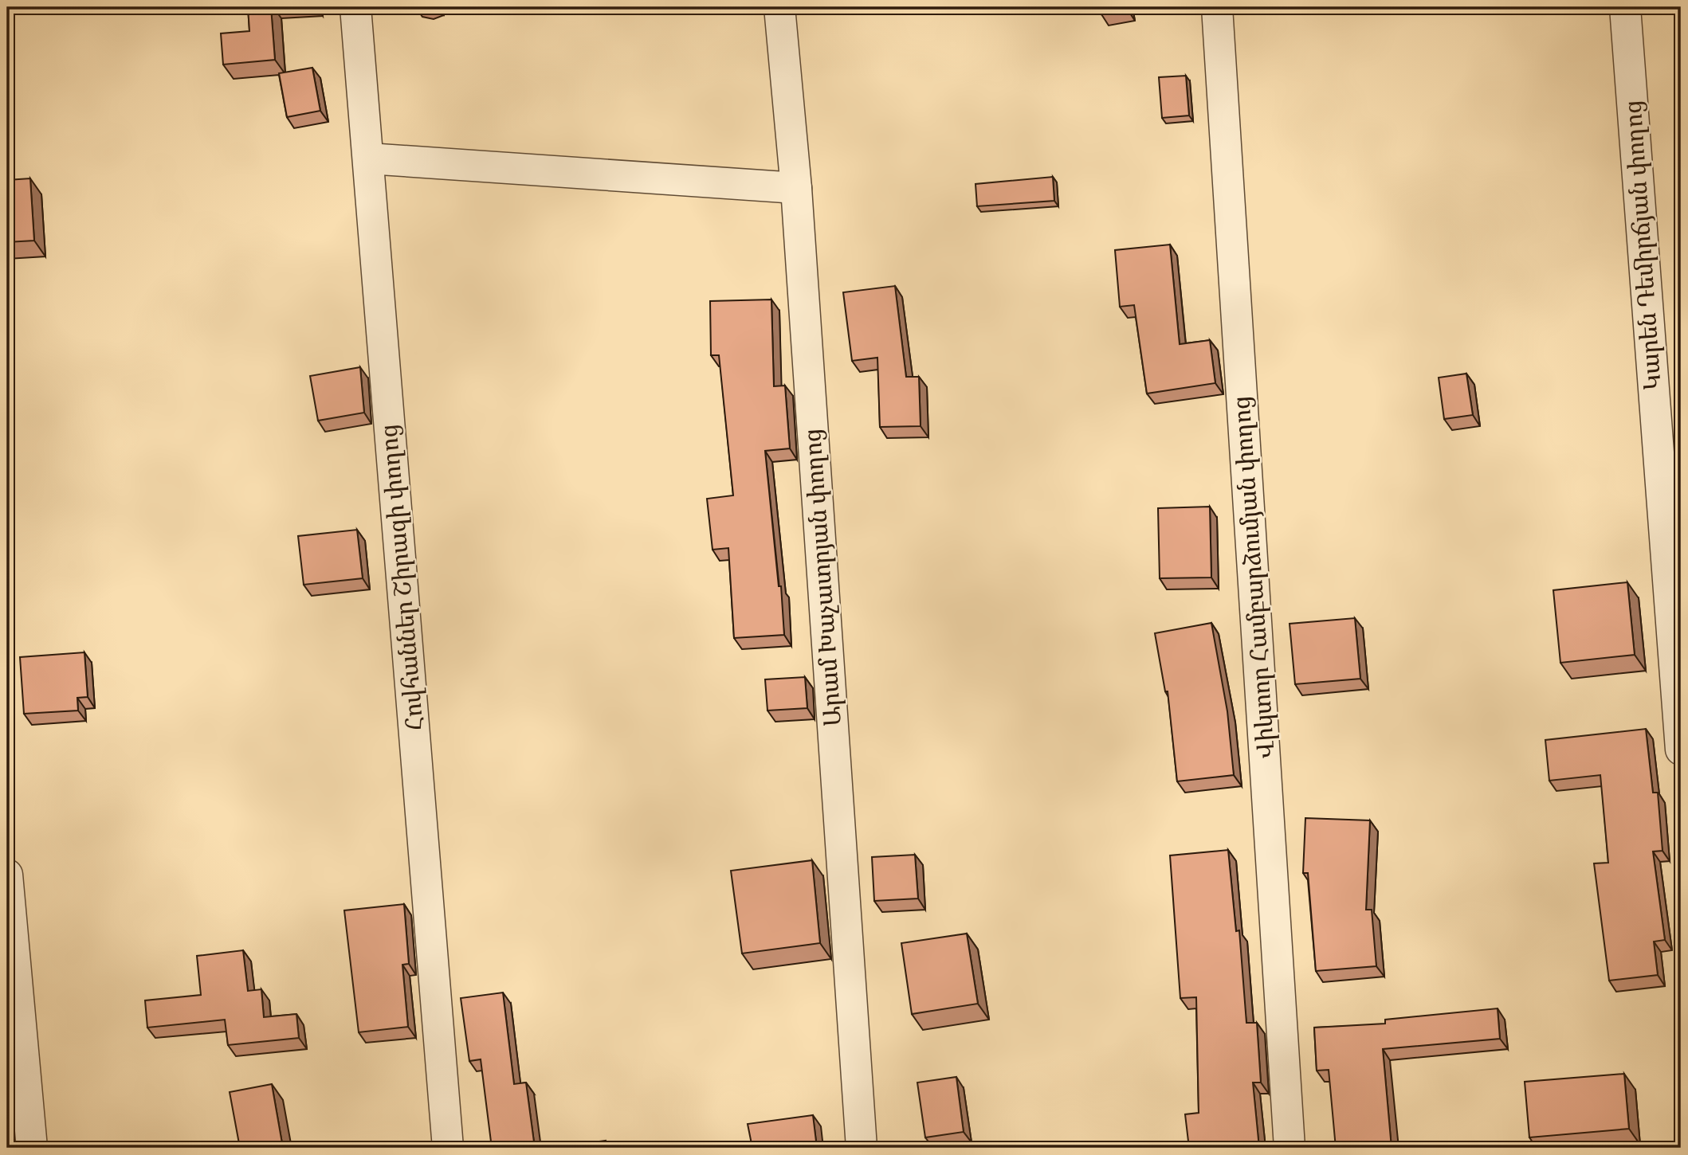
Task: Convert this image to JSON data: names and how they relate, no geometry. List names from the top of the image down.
{
  "streets": {
    "street": [
      "Կարեն Դեմիրճյան փողոց",
      "Հովհաններ Շիրազի փողոց",
      "Արամ Խաչատրյան փողոց",
      "Վիկտոր Համբարձումյան փողոց"
    ]
  }
}
